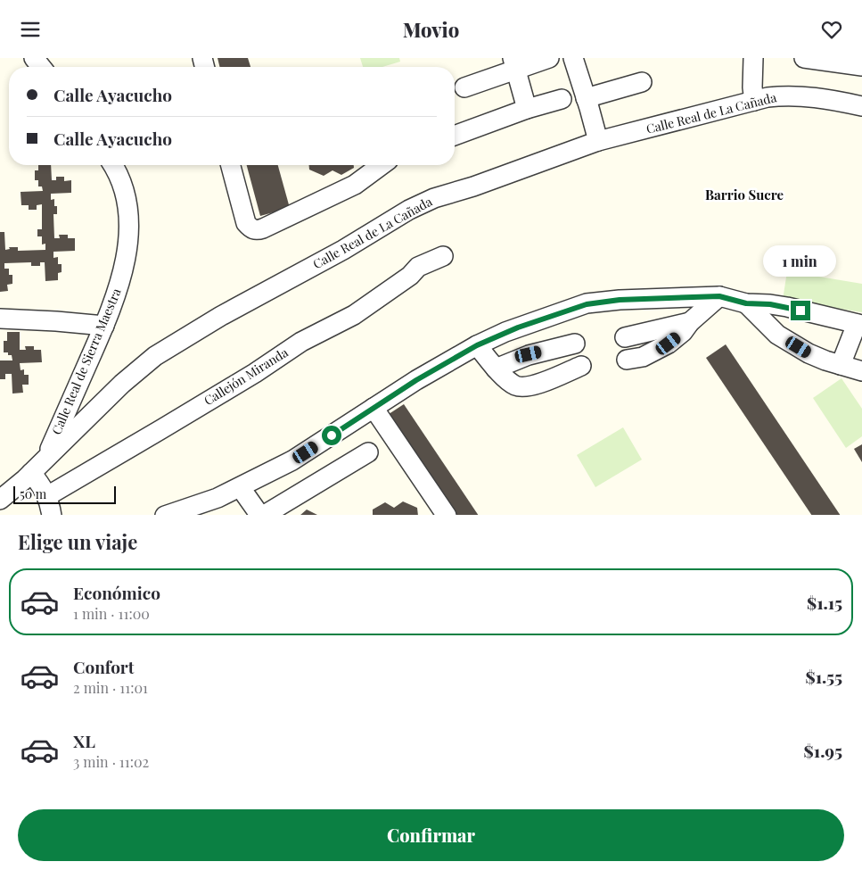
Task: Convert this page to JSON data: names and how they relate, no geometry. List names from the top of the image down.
{
  "streets": {
    "street": ["Calle Real de La Cañada", "Calle Real de Sierra Maestra", "Callejón Miranda"]
  },
  "crossings": [
    ["Calle Real de La Cañada", "Calle Real de Sierra Maestra"]
  ],
  "districts": ["Barrio Sucre"],
  "scale_bar": "50 m",
  "page": {
    "header": "Movio",
    "banner": ["Calle Ayacucho", "Calle Ayacucho"],
    "bubble": "1 min",
    "scale": "50 m",
    "heading": "Elige un viaje",
    "list": [
      {
        "name": "Económico",
        "note": "1 min · 11:00",
        "value": "$1.15"
      },
      {
        "name": "Confort",
        "note": "2 min · 11:01",
        "value": "$1.55"
      },
      {
        "name": "XL",
        "note": "3 min · 11:02",
        "value": "$1.95"
      }
    ],
    "buttons": "Confirmar"
  }
}
